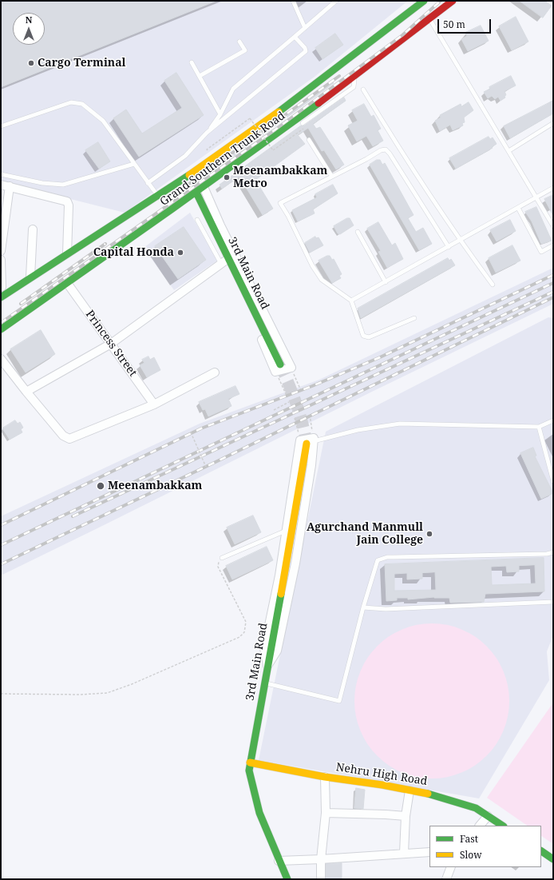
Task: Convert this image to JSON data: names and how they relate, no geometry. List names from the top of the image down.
{
  "streets": {
    "main road": ["Grand Southern Trunk Road", "3rd Main Road", "Nehru High Road"],
    "street": ["Princess Street"]
  },
  "crossings": [
    ["Grand Southern Trunk Road", "3rd Main Road"],
    ["Grand Southern Trunk Road", "Princess Street"],
    ["3rd Main Road", "Nehru High Road"]
  ],
  "places": [
    "Cargo Terminal",
    "Meenambakkam Metro",
    "Capital Honda",
    "Meenambakkam",
    "Agurchand Manmull Jain College"
  ],
  "legend": ["Fast", "Slow"],
  "scale_bar": "50 m",
  "north": "top"
}
